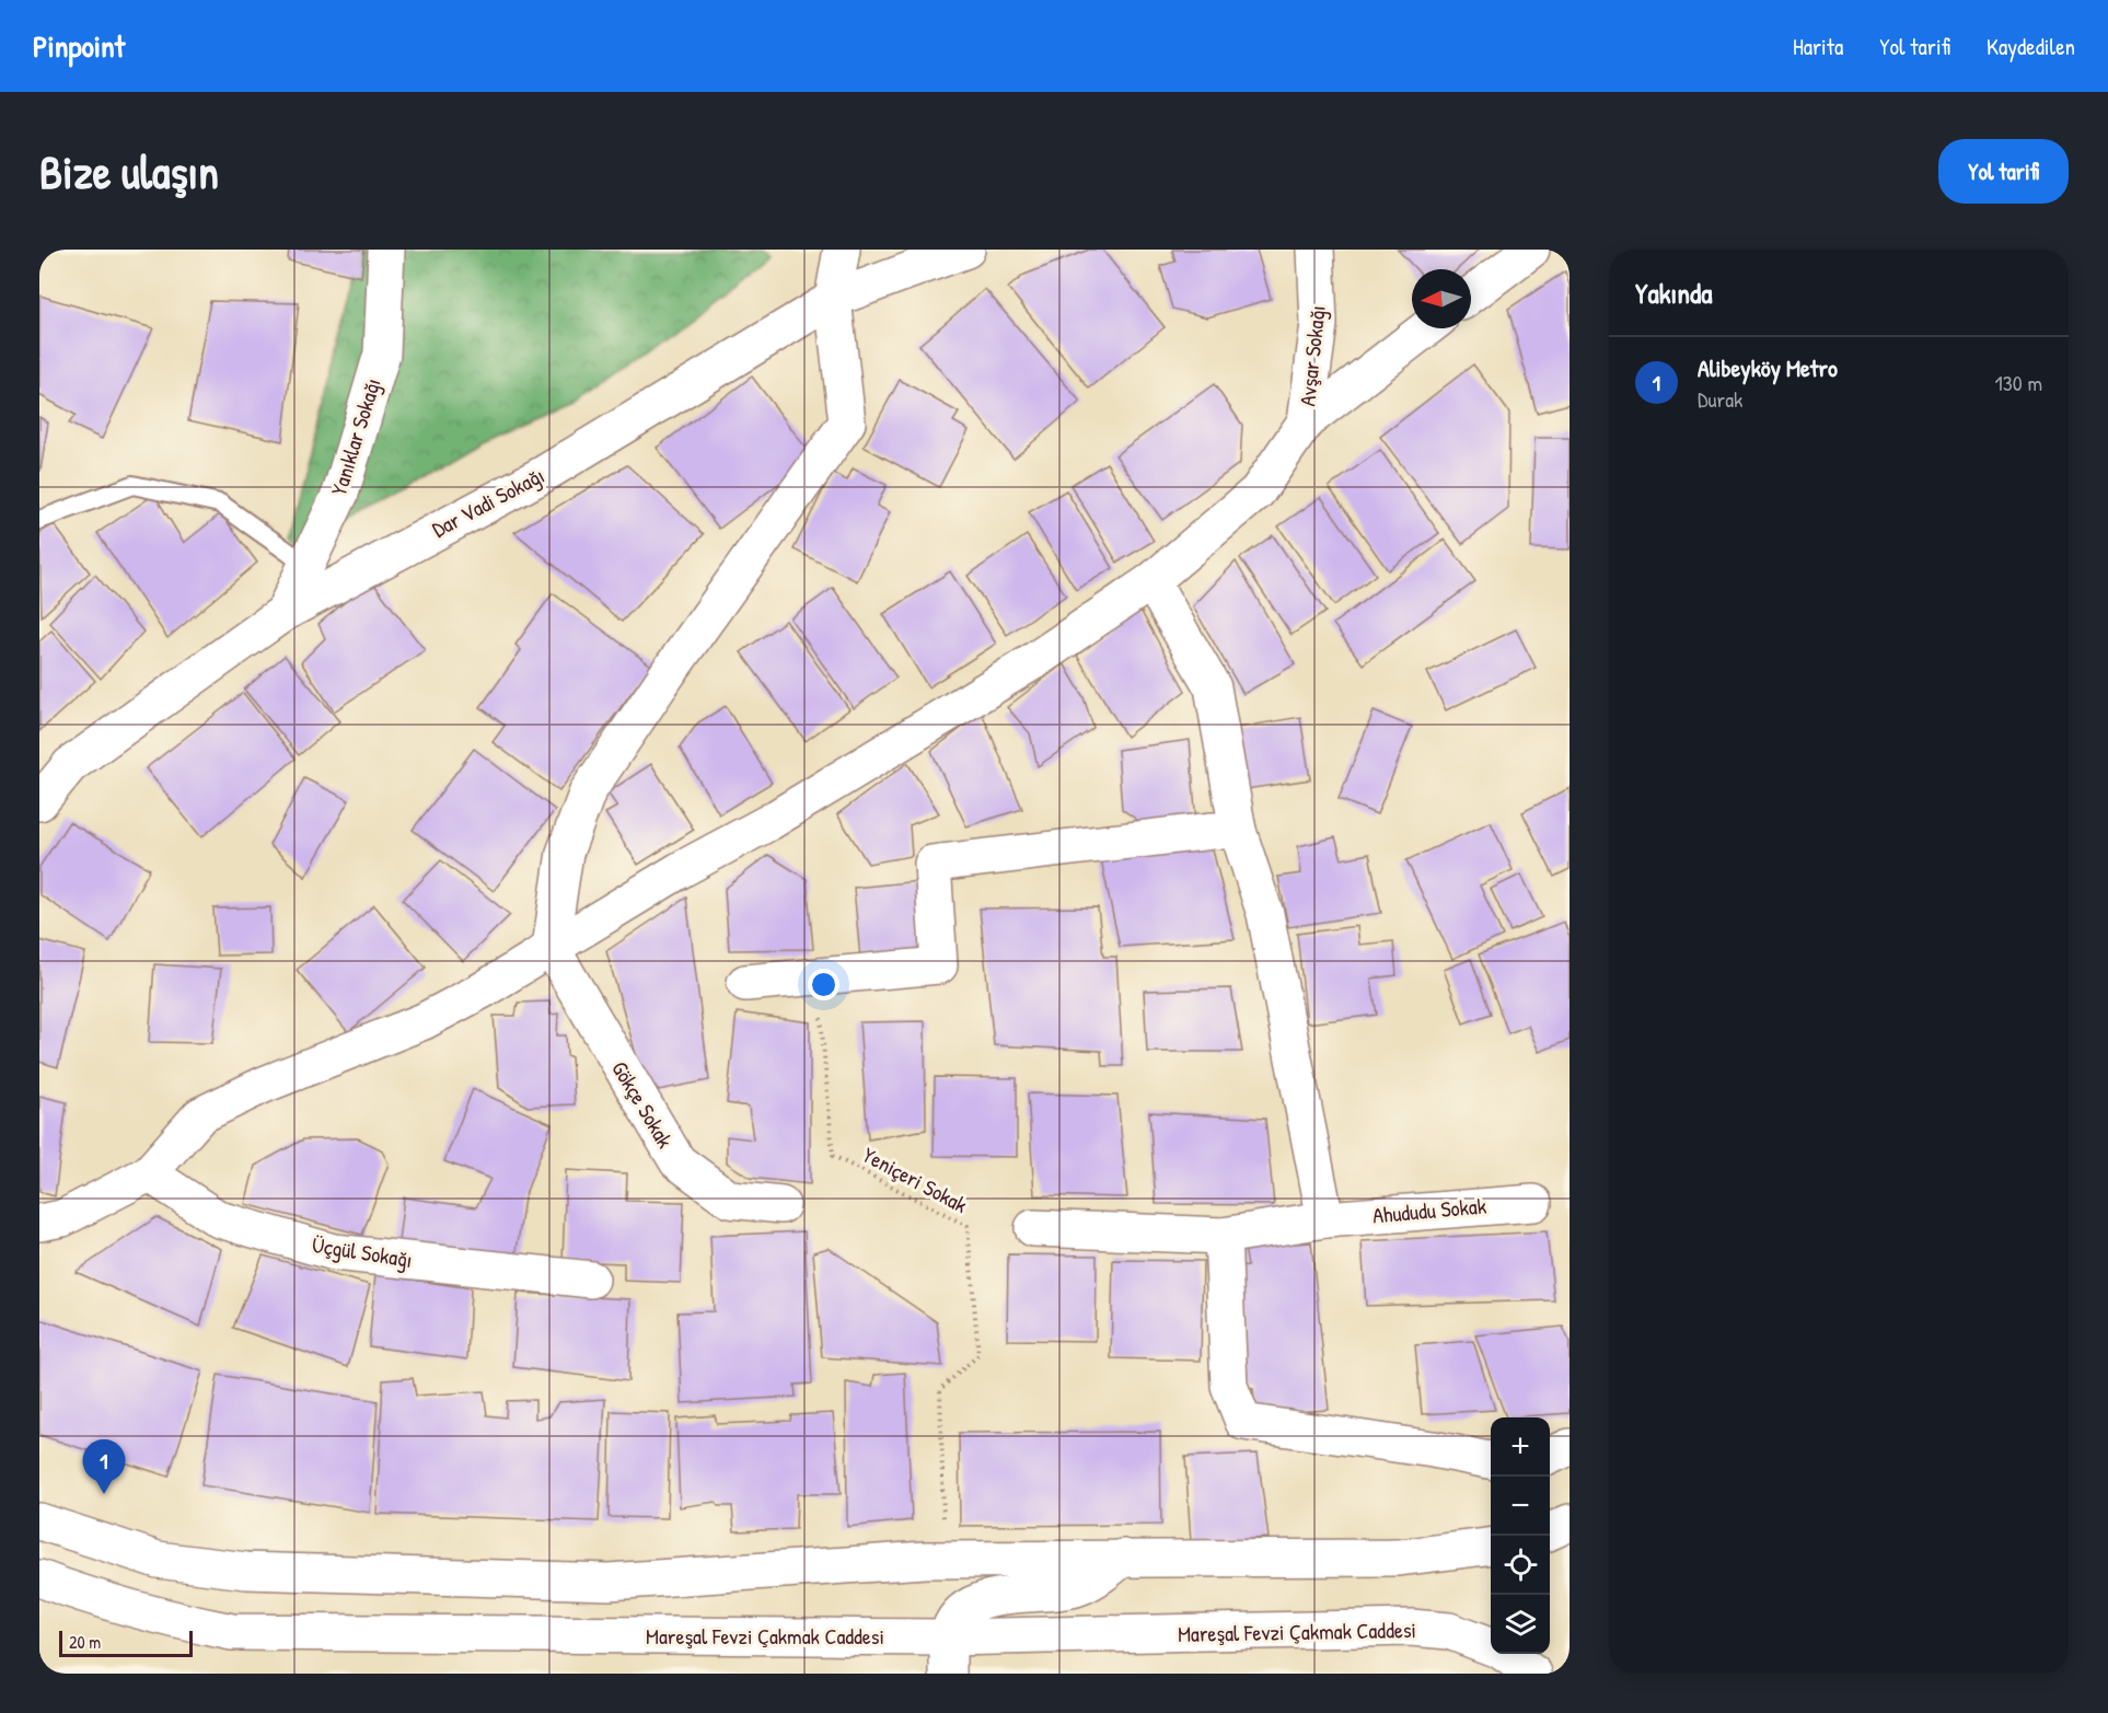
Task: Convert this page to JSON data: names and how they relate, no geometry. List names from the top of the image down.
{
  "streets": {
    "street": [
      "Avşar Sokağı",
      "Yanıklar Sokağı",
      "Dar Vadi Sokağı",
      "Gökçe Sokak",
      "Ahududu Sokak",
      "Üçgül Sokağı",
      "Mareşal Fevzi Çakmak Caddesi"
    ],
    "path": ["Yeniçeri Sokak"]
  },
  "crossings": [
    ["Yanıklar Sokağı", "Dar Vadi Sokağı"]
  ],
  "scale_bar": "20 m",
  "north": "left",
  "page": {
    "header": "Pinpoint",
    "nav": ["Harita", "Yol tarifi", "Kaydedilen"],
    "buttons": "Yol tarifi",
    "title": "Bize ulaşın",
    "heading": "Yakında",
    "list": [
      {
        "mark": "1",
        "name": "Alibeyköy Metro",
        "note": "Durak",
        "value": "130 m"
      }
    ],
    "map_buttons": ["+", "−"],
    "pins": "1",
    "scale": "20 m"
  }
}
